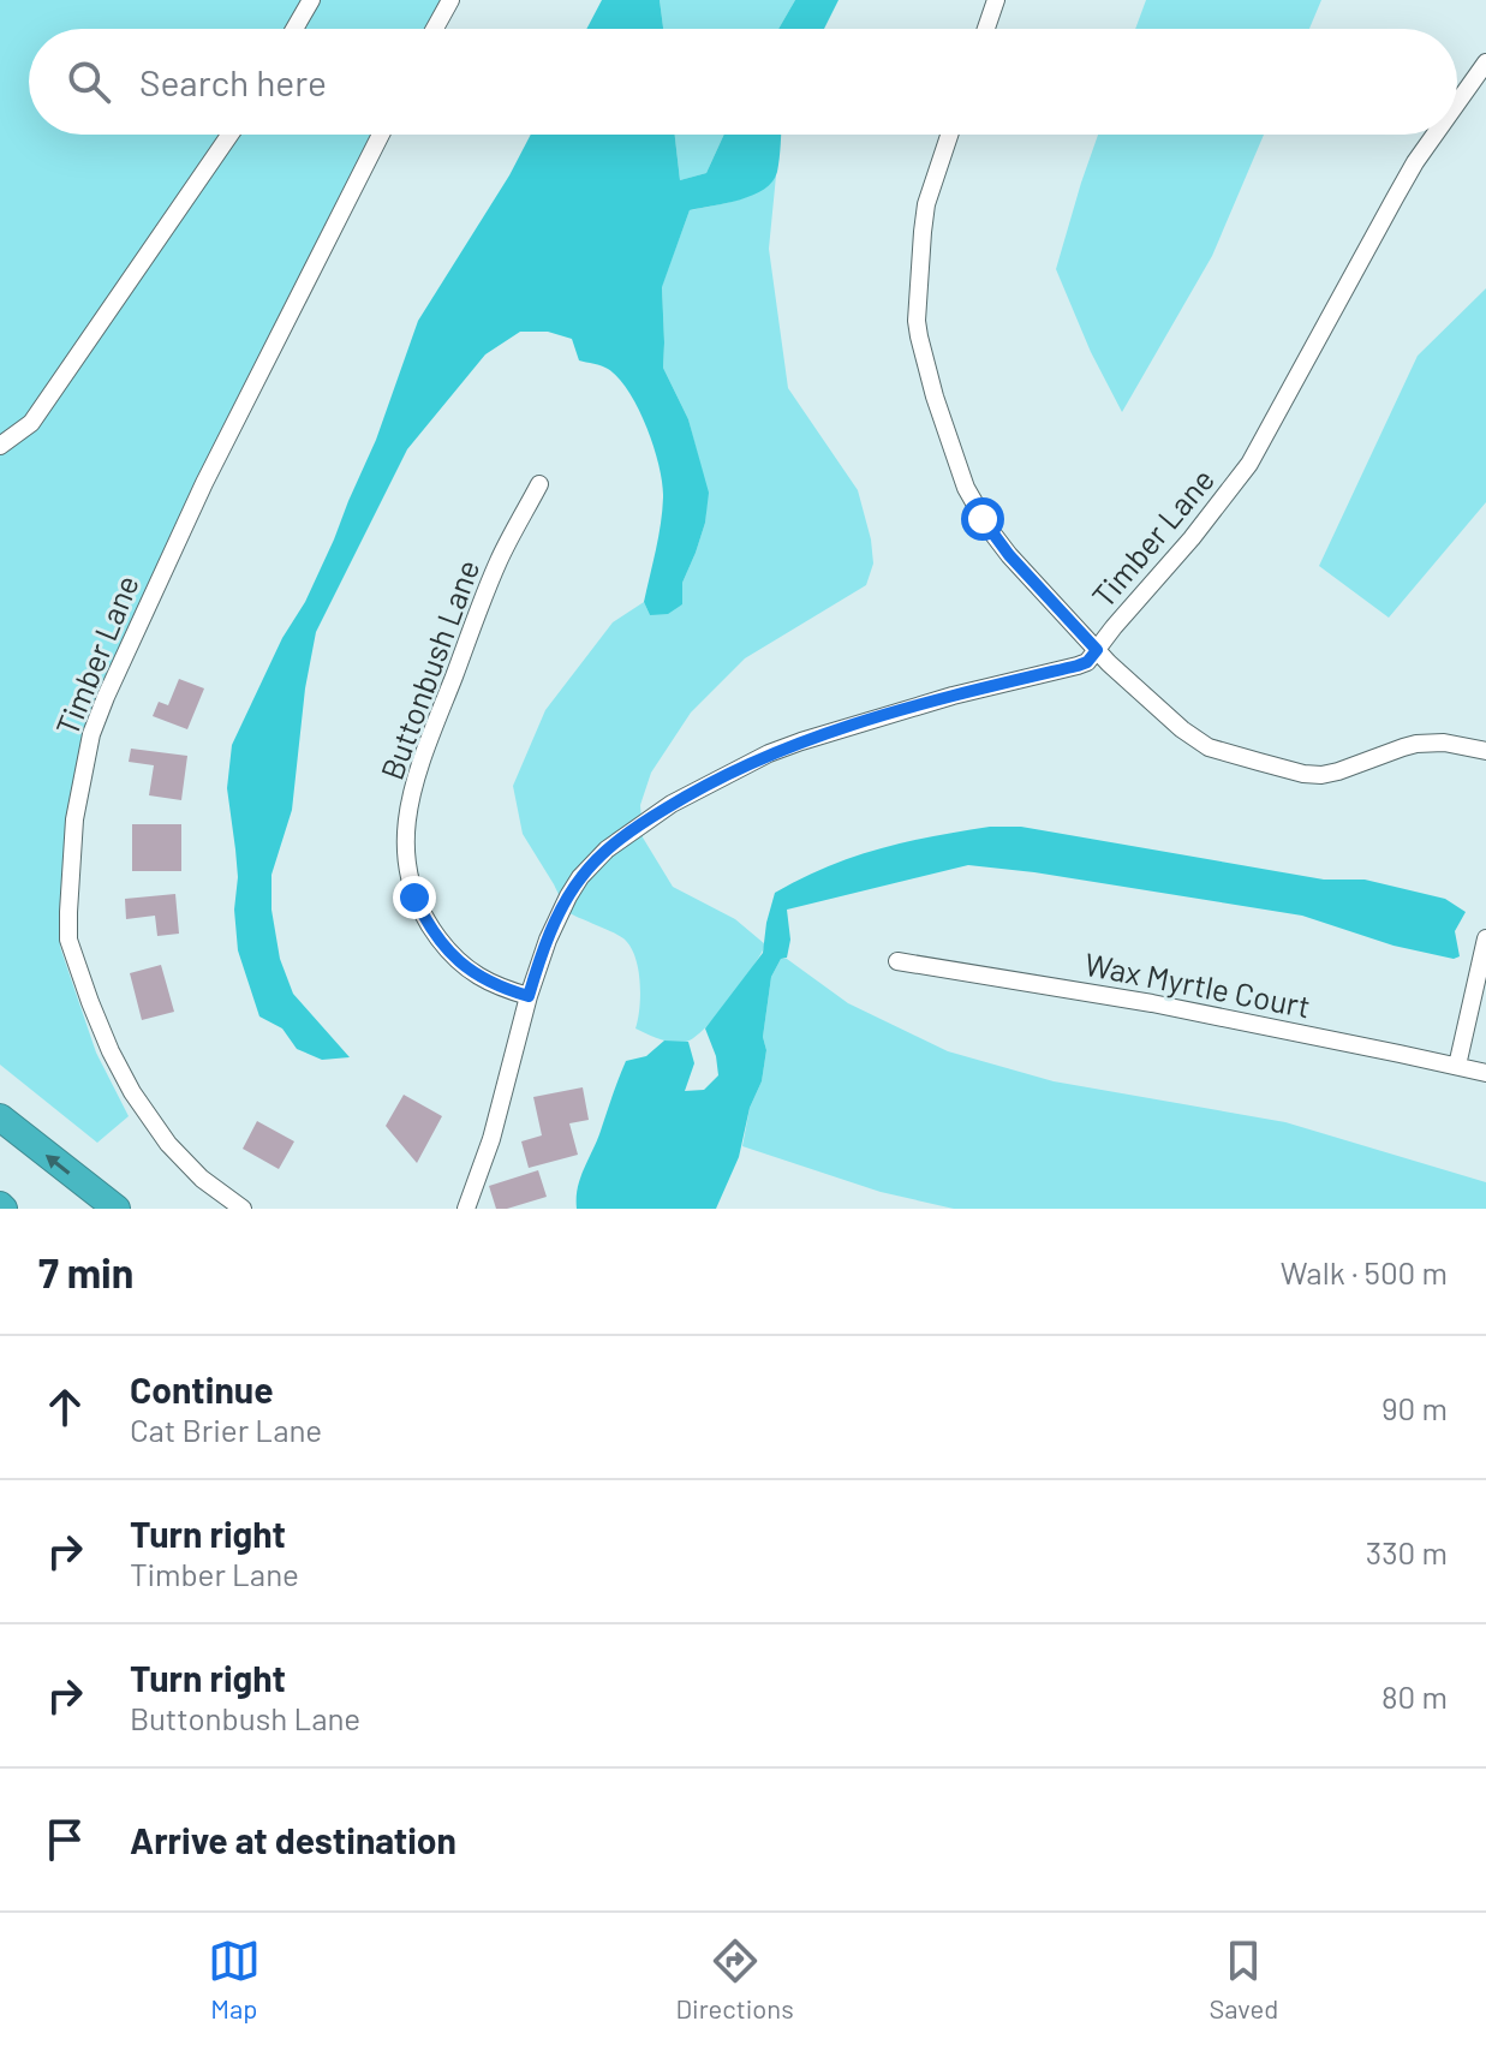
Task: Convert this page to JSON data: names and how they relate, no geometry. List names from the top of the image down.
{
  "streets": {
    "street": ["Timber Lane", "Buttonbush Lane", "Wax Myrtle Court"]
  },
  "crossings": [
    ["Timber Lane", "Buttonbush Lane"]
  ],
  "page": {
    "search": "Search here",
    "heading": ["7 min", "Walk · 500 m"],
    "list": [
      ["Continue", "Cat Brier Lane", "90 m"],
      ["Turn right", "Timber Lane", "330 m"],
      ["Turn right", "Buttonbush Lane", "80 m"],
      "Arrive at destination"
    ],
    "nav": ["Map", "Directions", "Saved"]
  }
}
